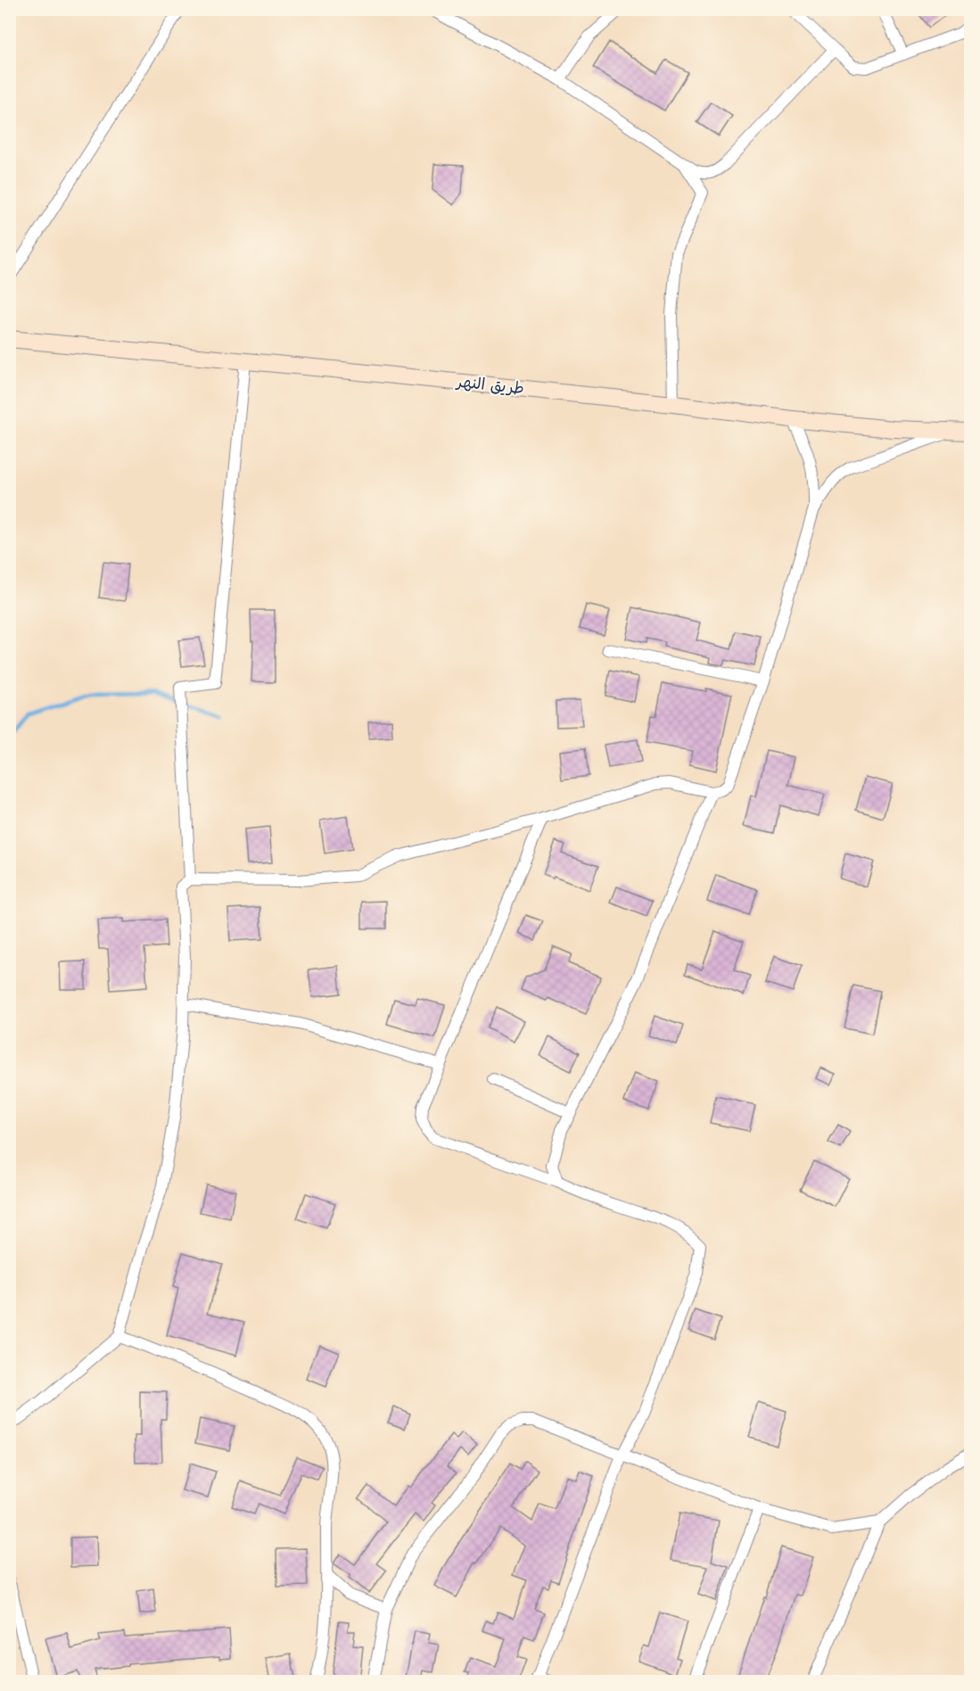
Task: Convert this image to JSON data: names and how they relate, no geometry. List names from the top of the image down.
{
  "streets": {
    "main road": ["طريق النهر"]
  }
}
